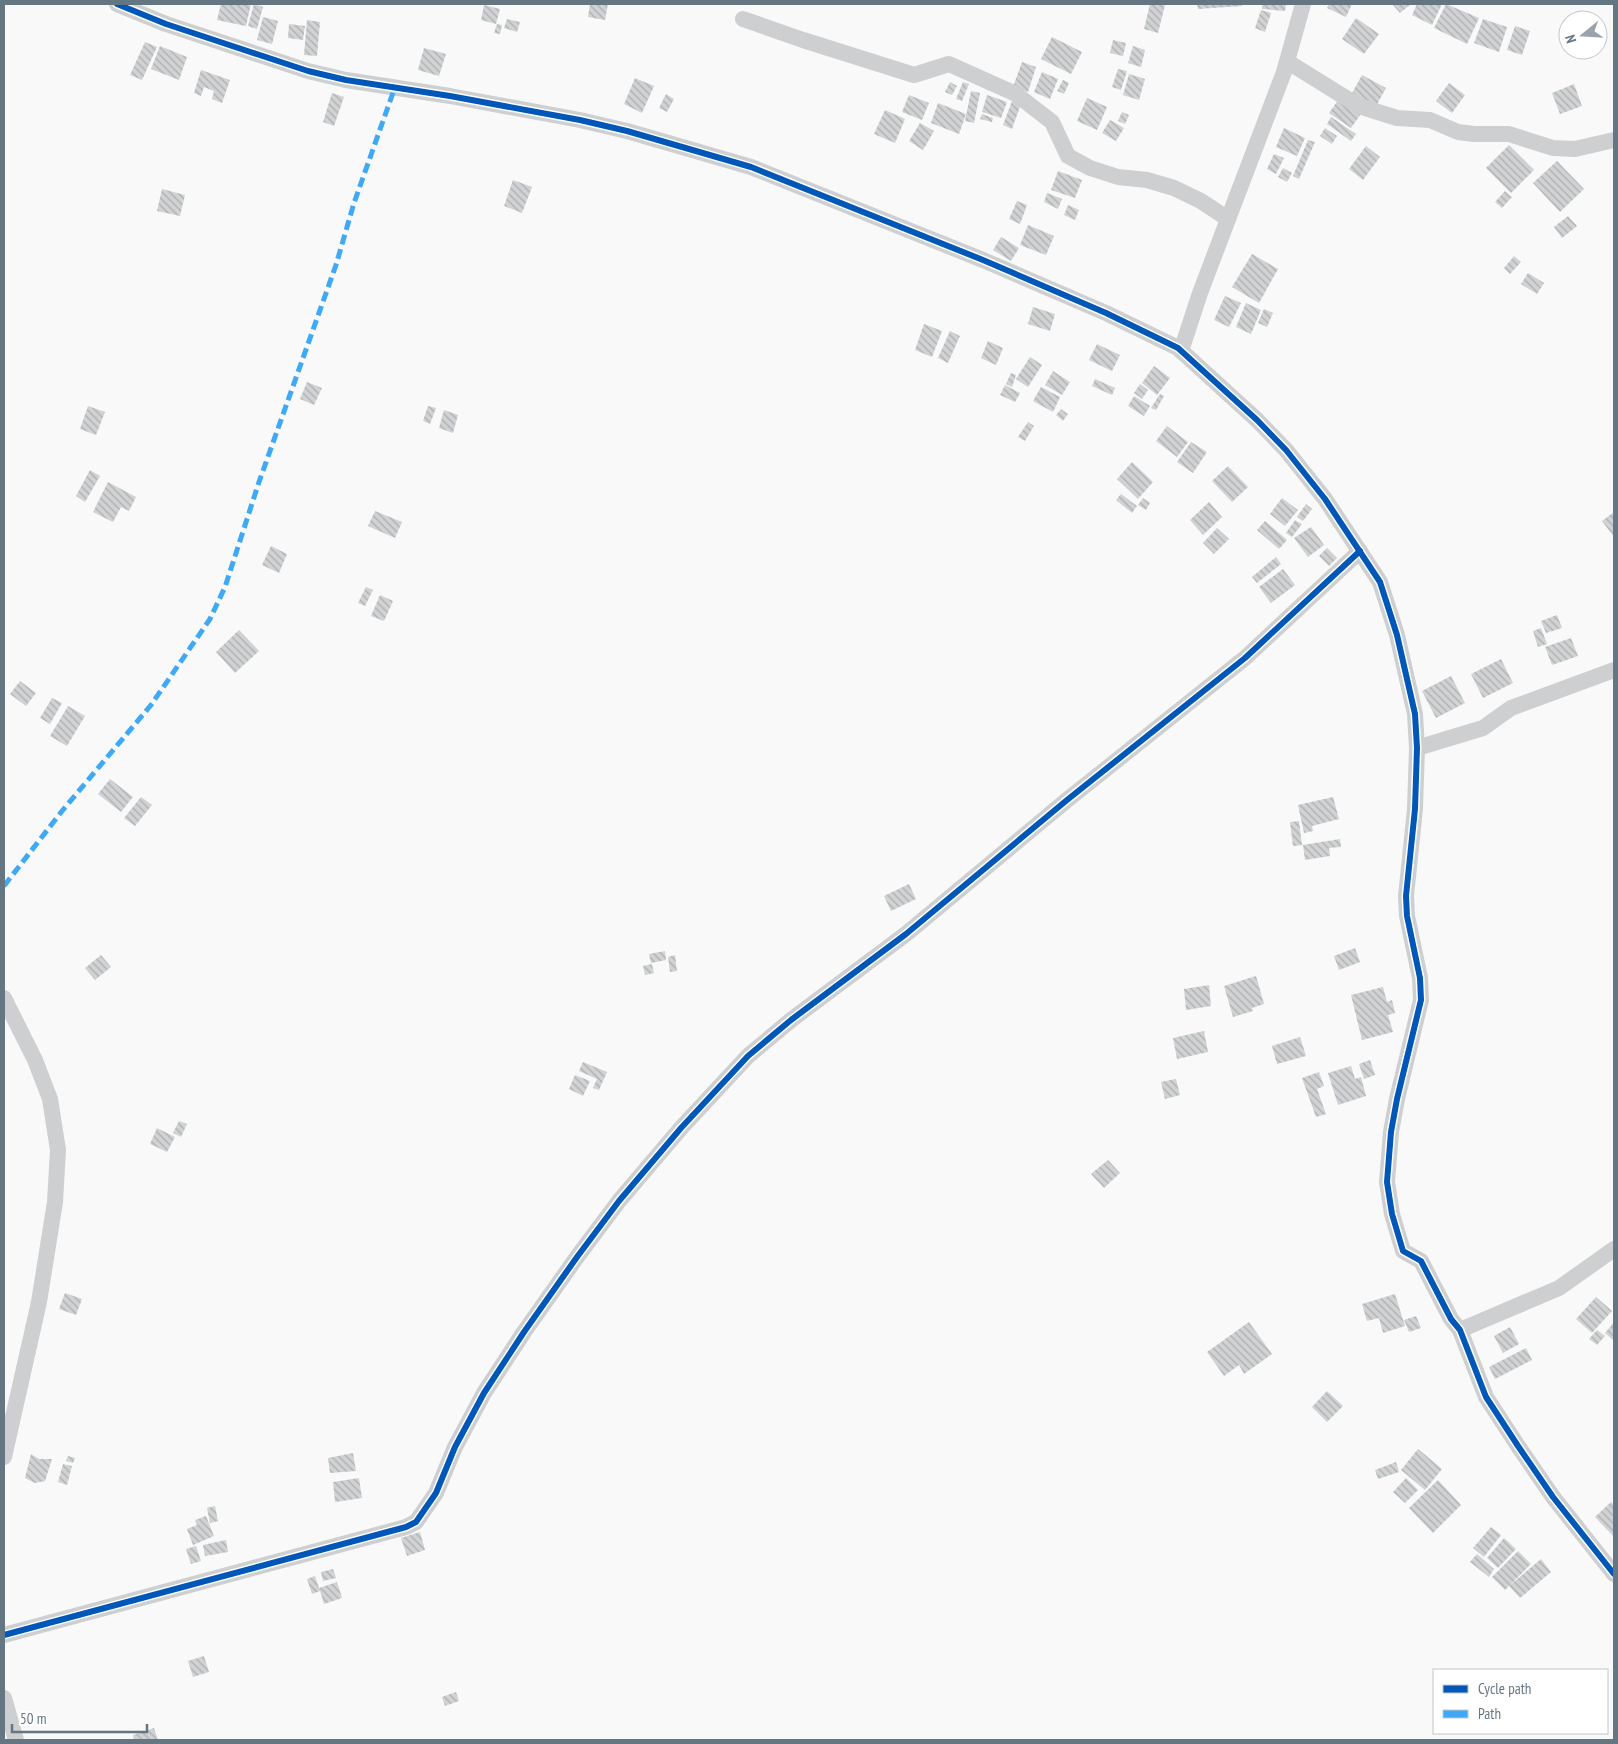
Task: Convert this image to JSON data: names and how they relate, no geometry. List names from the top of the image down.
{
  "legend": ["Cycle path", "Path"],
  "scale_bar": "50 m",
  "north": "left"
}
